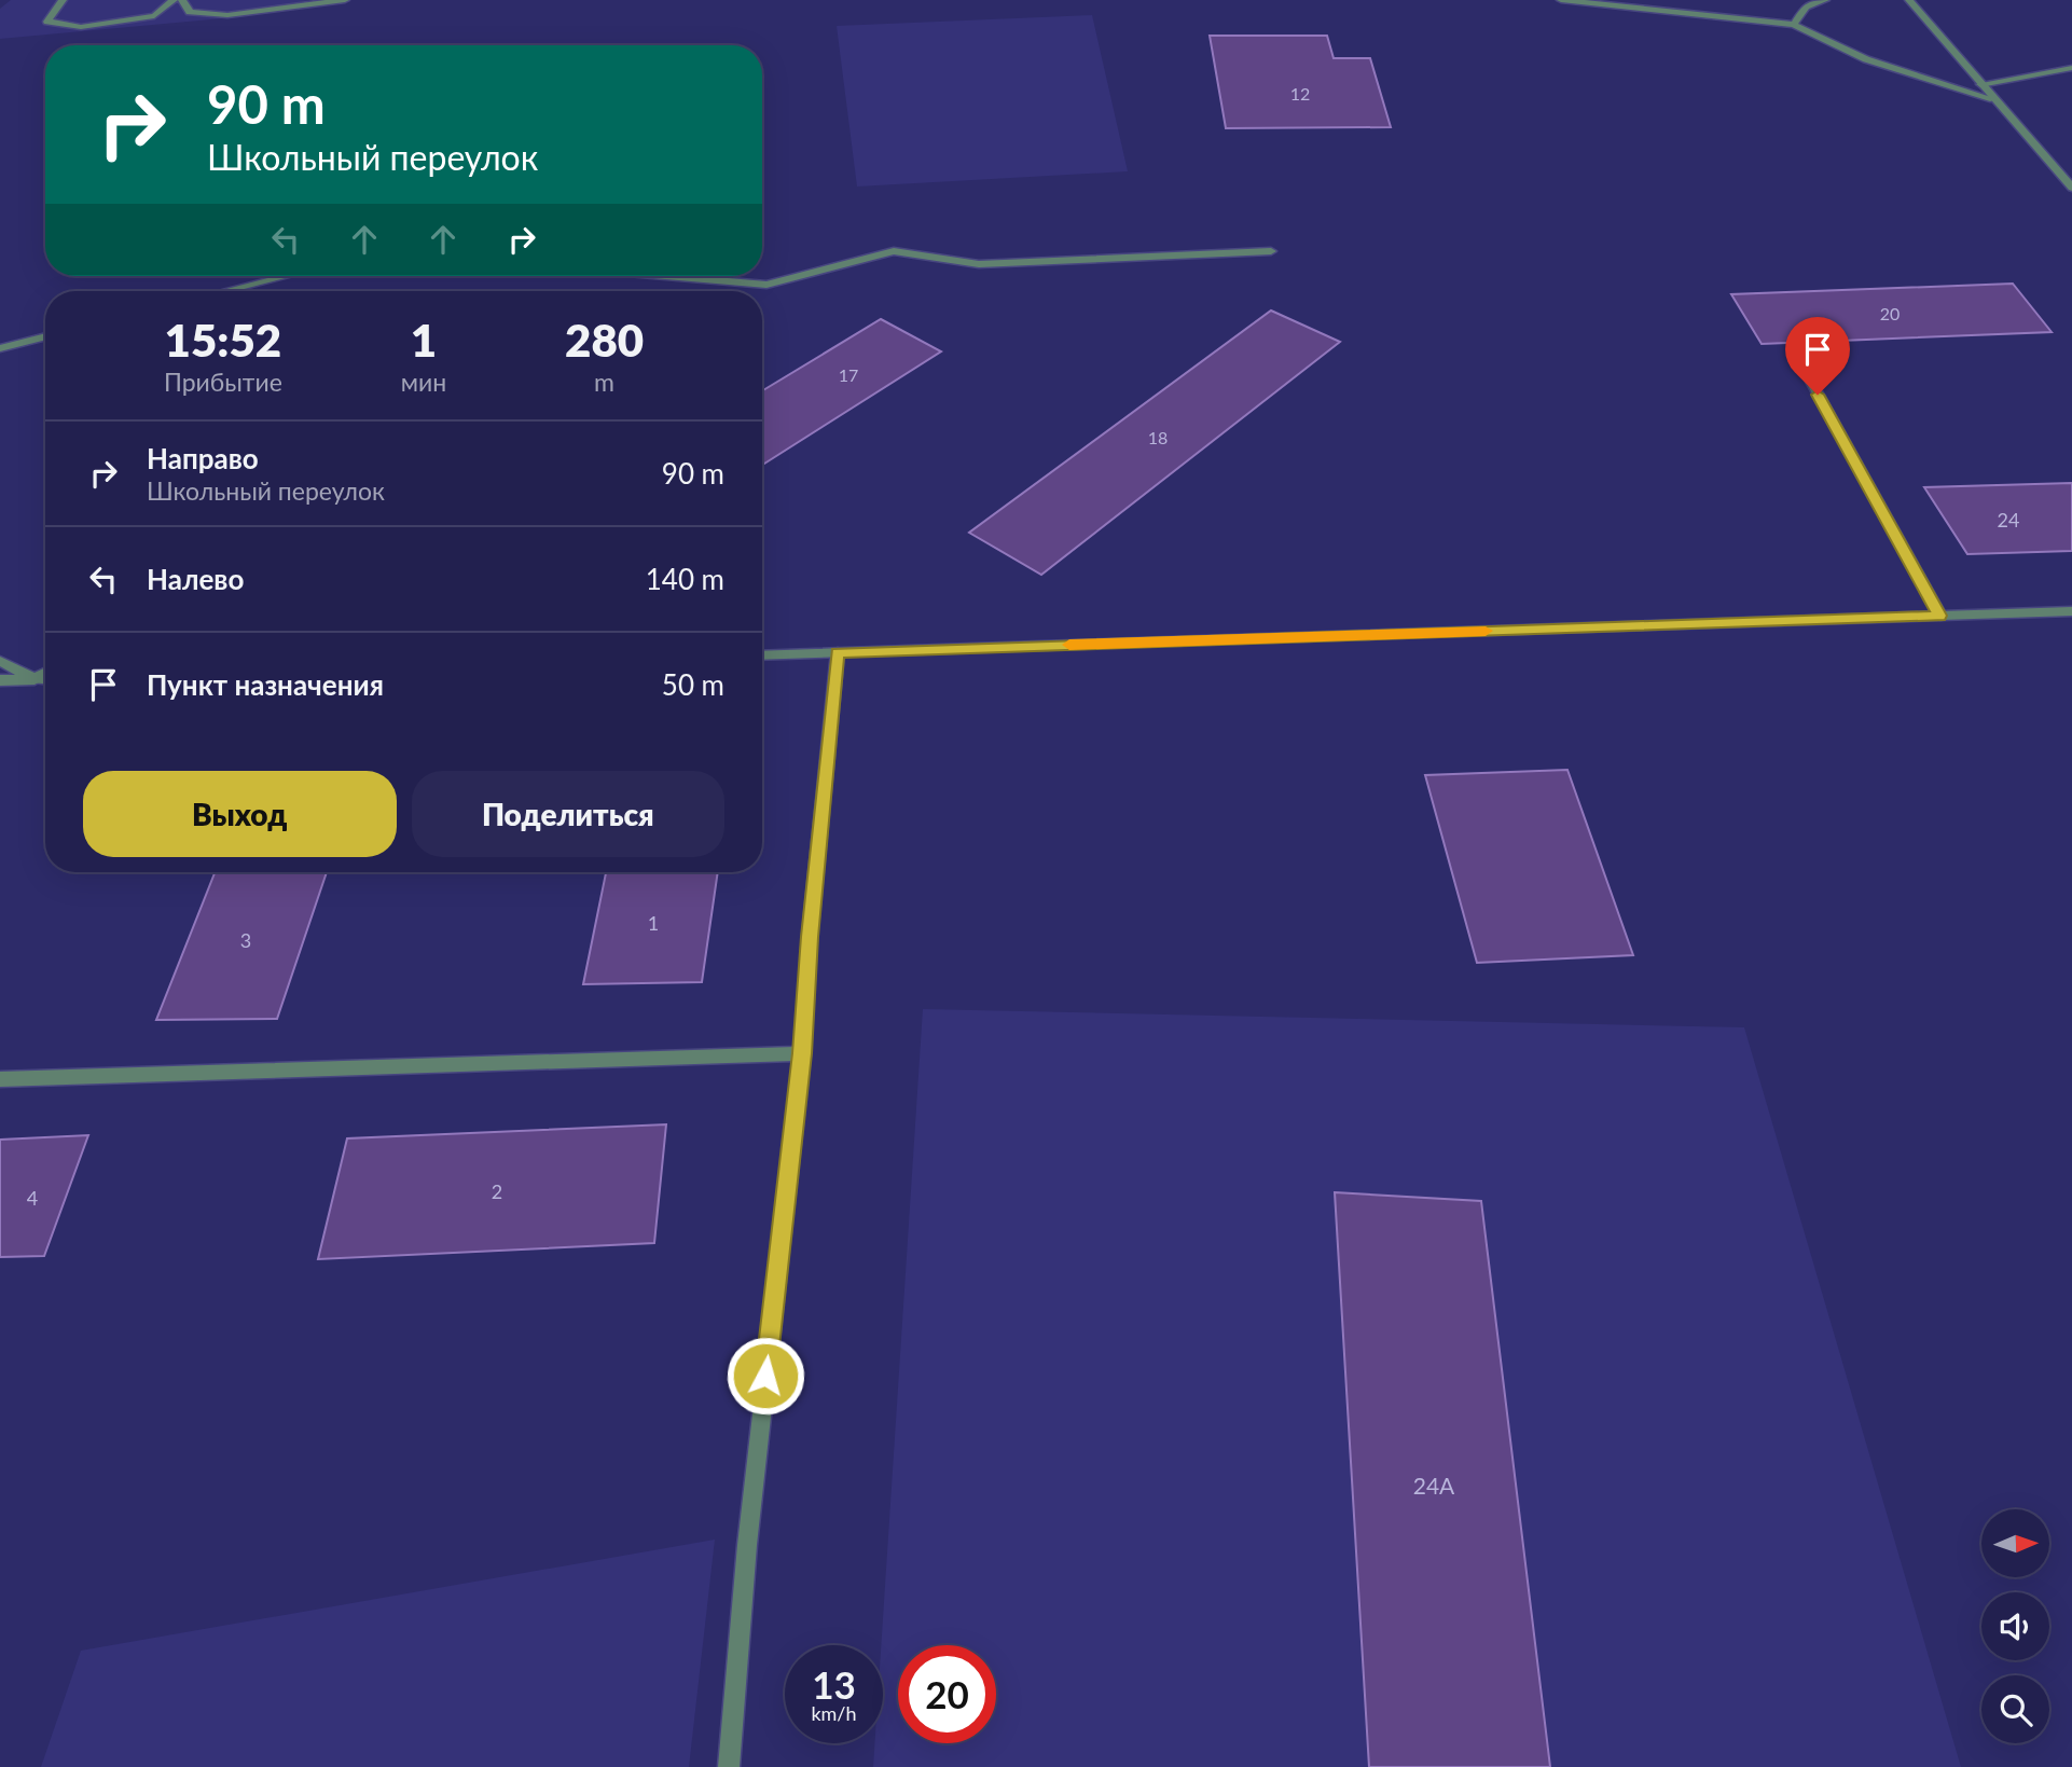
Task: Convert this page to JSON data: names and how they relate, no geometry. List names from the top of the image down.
{
  "house_numbers": [
    "12",
    "20",
    "17",
    "18",
    "24",
    "1",
    "3",
    "2",
    "4",
    "24А"
  ],
  "north": "right",
  "page": {
    "turn": ["90 m", "Школьный переулок"],
    "eta": [
      "15:52",
      "Прибытие",
      "1",
      "мин",
      "280",
      "m"
    ],
    "list": [
      {
        "name": "Направо",
        "note": "Школьный переулок",
        "value": "90 m"
      },
      {
        "name": "Налево",
        "value": "140 m"
      },
      {
        "name": "Пункт назначения",
        "value": "50 m"
      }
    ],
    "buttons": ["Выход", "Поделиться"],
    "speed": "13 km/h",
    "limit": "20"
  }
}
